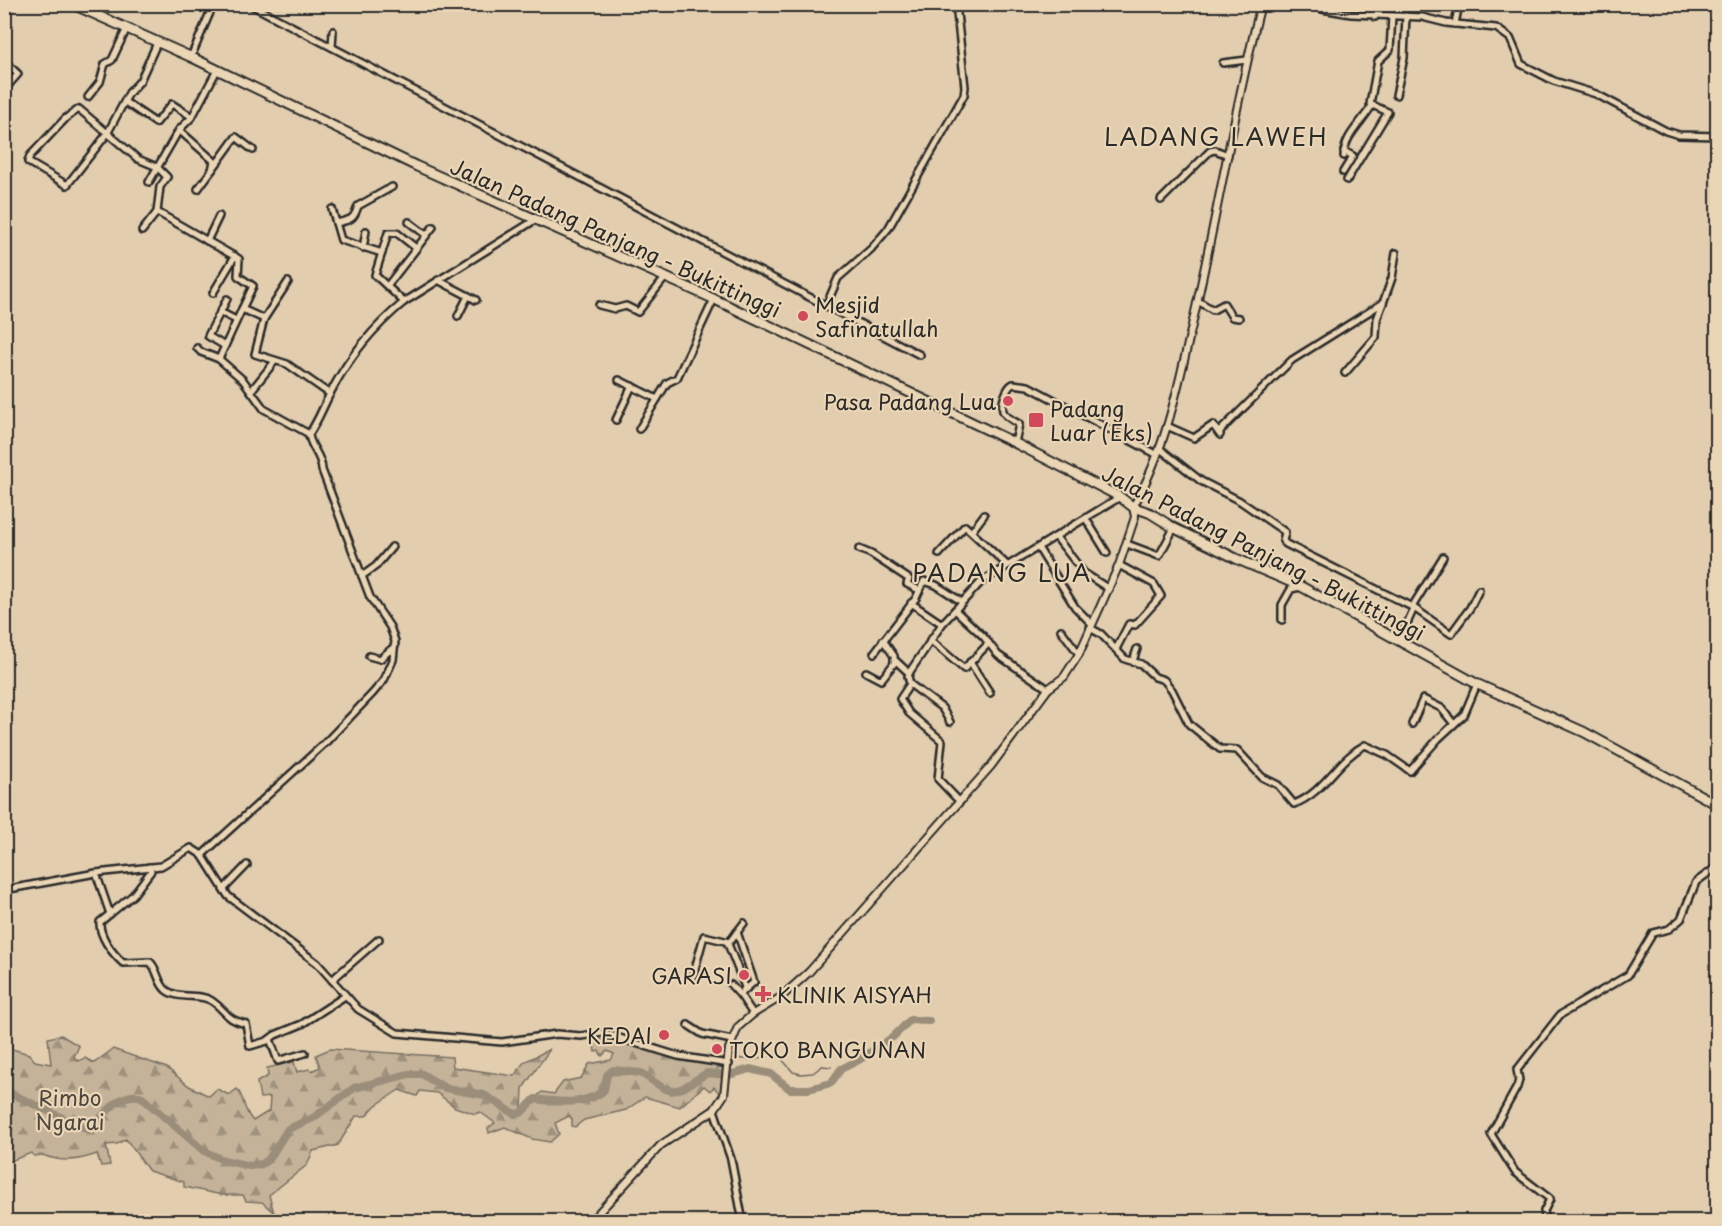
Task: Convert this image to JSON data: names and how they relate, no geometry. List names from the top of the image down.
{
  "streets": {
    "highway": ["Jalan Padang Panjang - Bukittinggi"]
  },
  "districts": ["LADANG LAWEH", "PADANG LUA"],
  "parks": ["Rimbo Ngarai"],
  "places": {
    "other": [
      "Mesjid Safinatullah",
      "Pasa Padang Lua",
      "GARASI",
      "KEDAI",
      "TOKO BANGUNAN"
    ],
    "transit": ["Padang Luar (Eks)"],
    "health": ["KLINIK AISYAH"]
  }
}
